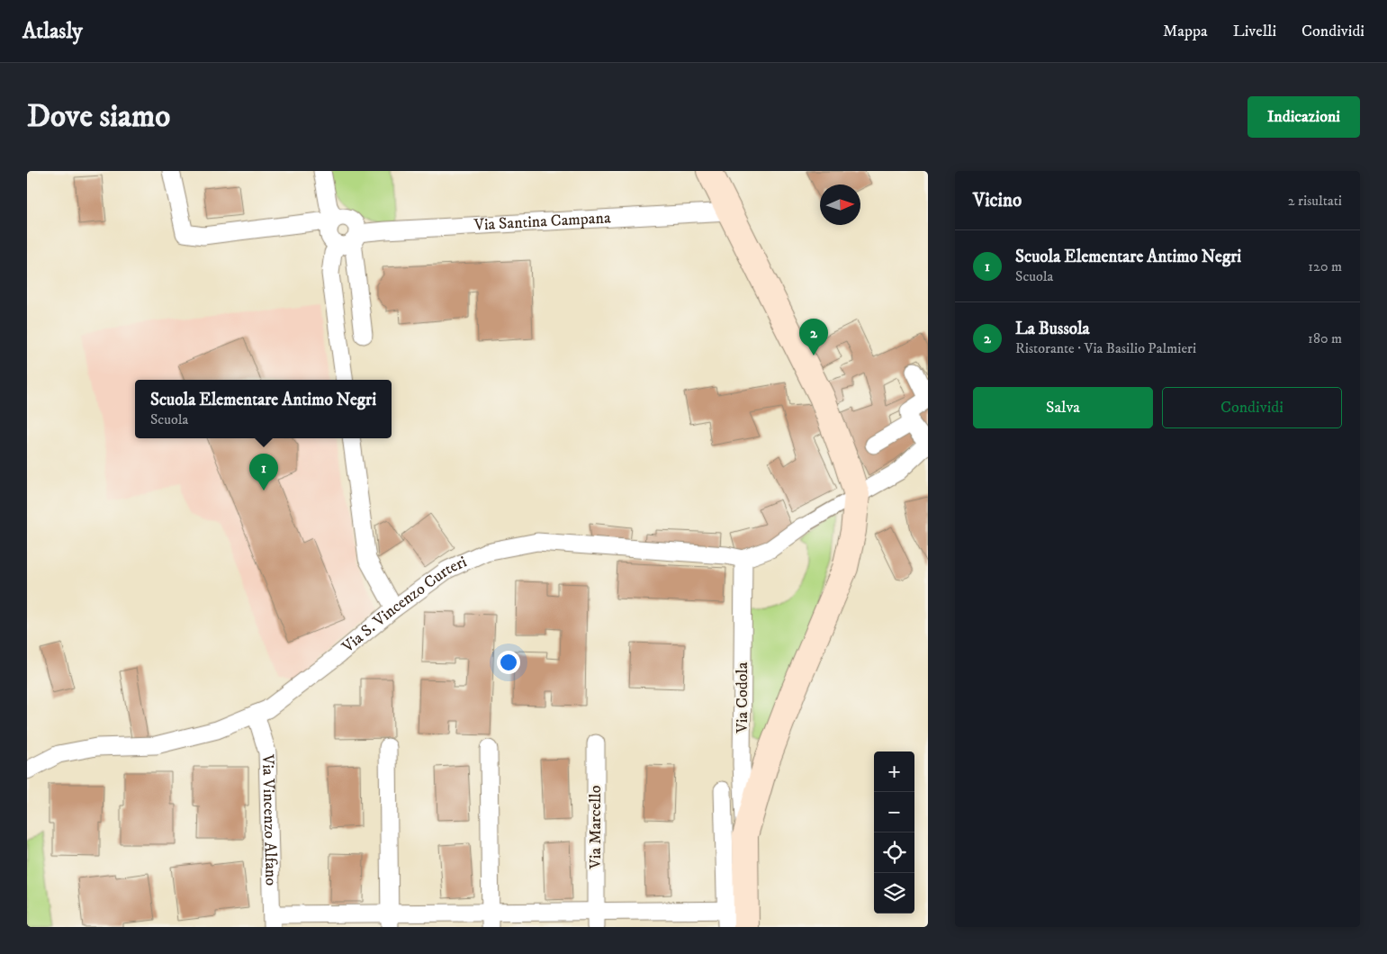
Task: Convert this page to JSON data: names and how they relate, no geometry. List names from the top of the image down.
{
  "streets": {
    "street": [
      "Via Santina Campana",
      "Via S. Vincenzo Curteri",
      "Via Codola",
      "Via Vincenzo Alfano",
      "Via Marcello"
    ]
  },
  "crossings": [
    ["Via S. Vincenzo Curteri", "Via Codola"],
    ["Via S. Vincenzo Curteri", "Via Vincenzo Alfano"]
  ],
  "north": "right",
  "page": {
    "header": "Atlasly",
    "nav": ["Mappa", "Livelli", "Condividi"],
    "buttons": [
      "Indicazioni",
      ["Salva", "Condividi"]
    ],
    "title": "Dove siamo",
    "heading": ["Vicino", "2 risultati"],
    "list": [
      {
        "mark": "1",
        "name": "Scuola Elementare Antimo Negri",
        "note": "Scuola",
        "value": "120 m"
      },
      {
        "mark": "2",
        "name": "La Bussola",
        "note": "Ristorante · Via Basilio Palmieri",
        "value": "180 m"
      }
    ],
    "pins": ["2", "1"],
    "popup": ["Scuola Elementare Antimo Negri", "Scuola"],
    "map_buttons": ["+", "−"]
  }
}
